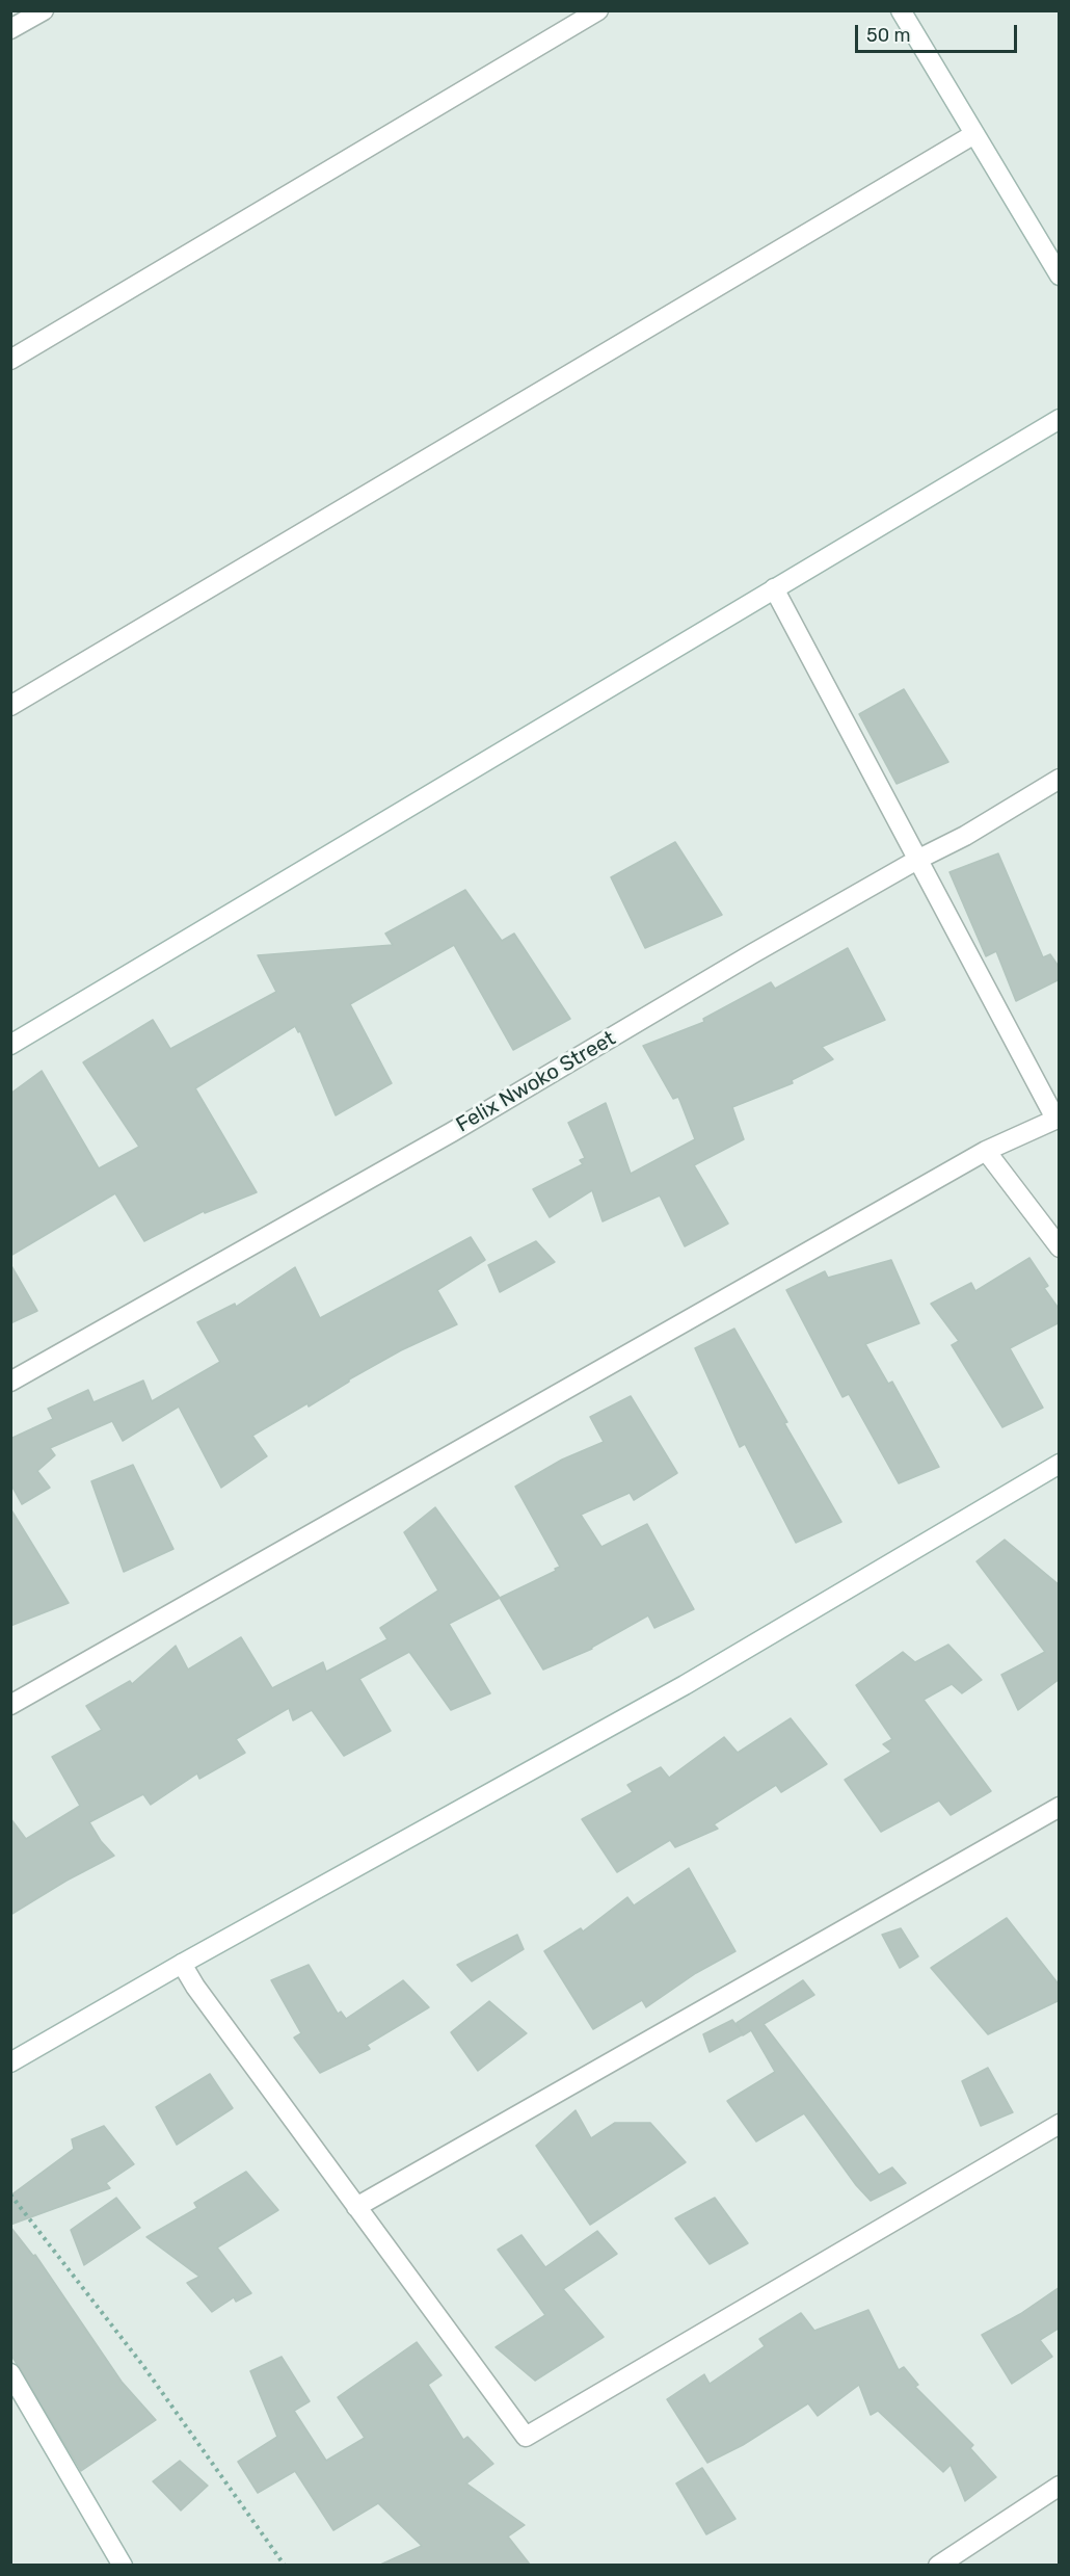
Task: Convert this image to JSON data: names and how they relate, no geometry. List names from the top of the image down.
{
  "streets": {
    "street": ["Felix Nwoko Street"]
  },
  "scale_bar": "50 m"
}
